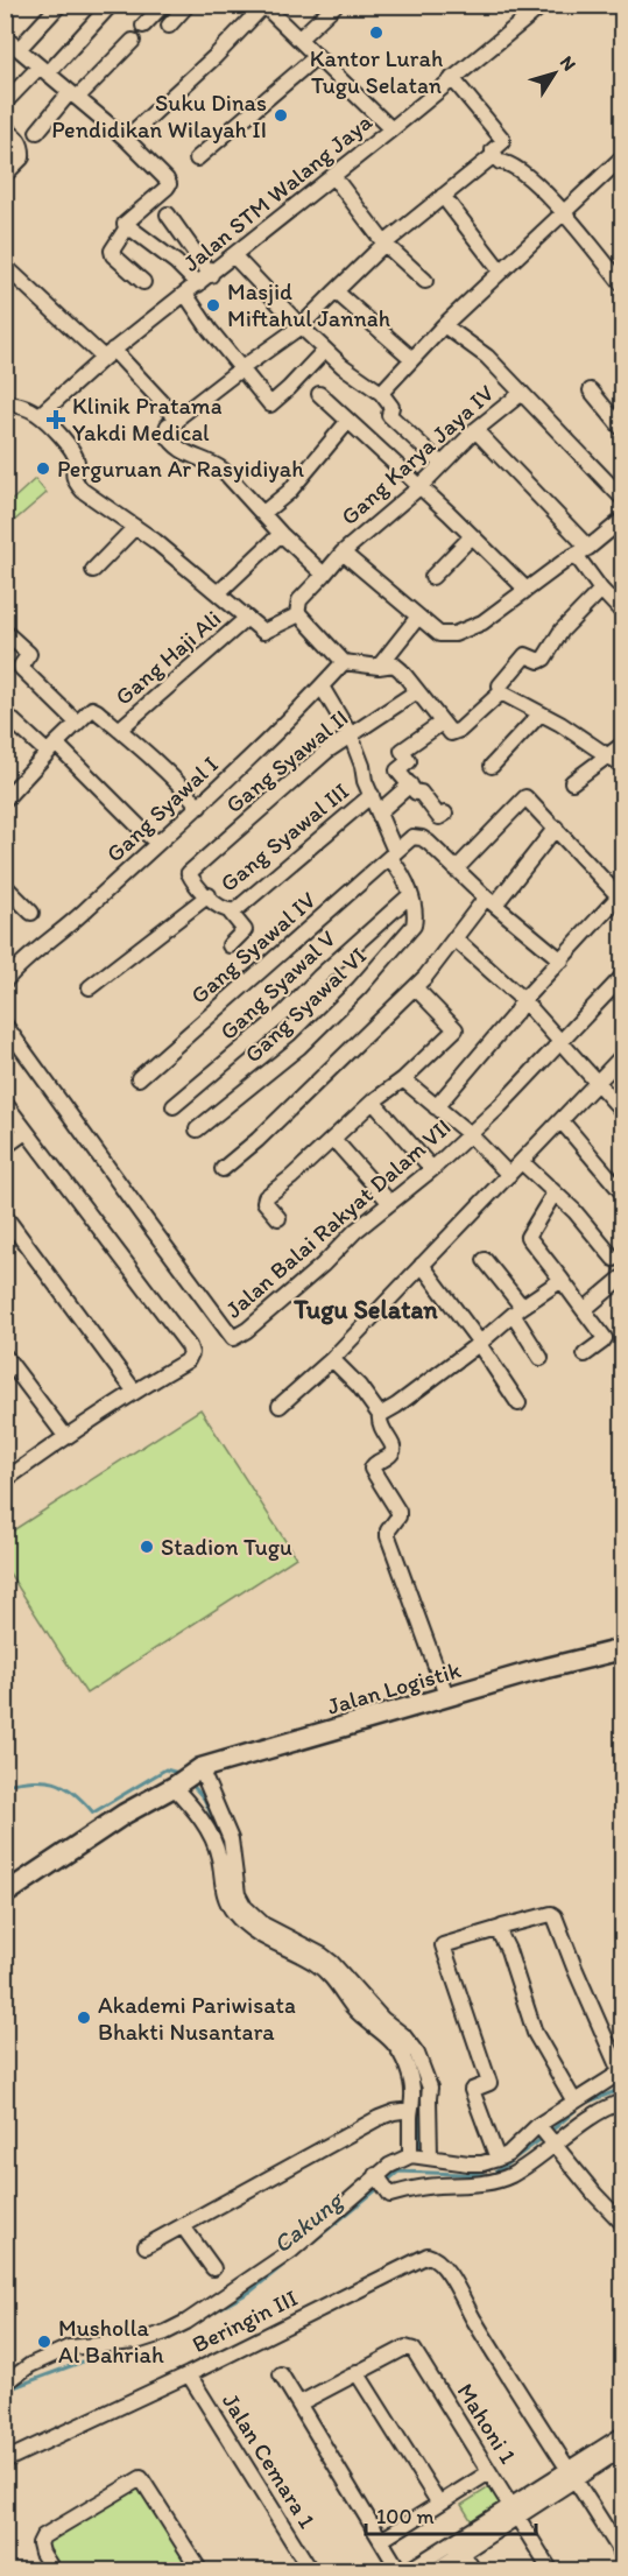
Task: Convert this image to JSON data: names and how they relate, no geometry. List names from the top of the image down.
{
  "streets": {
    "main road": ["Jalan Logistik"],
    "street": [
      "Jalan STM Walang Jaya",
      "Gang Karya Jaya IV",
      "Gang Haji Ali",
      "Gang Syawal II",
      "Gang Syawal I",
      "Gang Syawal III",
      "Gang Syawal IV",
      "Gang Syawal V",
      "Gang Syawal VI",
      "Jalan Balai Rakyat Dalam VII",
      "Beringin III",
      "Mahoni 1",
      "Jalan Cemara 1"
    ]
  },
  "crossings": [
    ["Gang Syawal V", "Gang Syawal VI"],
    ["Beringin III", "Jalan Cemara 1"]
  ],
  "districts": ["Tugu Selatan"],
  "water": ["Cakung"],
  "places": {
    "other": [
      "Kantor Lurah Tugu Selatan",
      "Suku Dinas Pendidikan Wilayah II",
      "Masjid Miftahul Jannah",
      "Perguruan Ar Rasyidiyah",
      "Stadion Tugu",
      "Akademi Pariwisata Bhakti Nusantara",
      "Musholla Al Bahriah"
    ],
    "health": ["Klinik Pratama Yakdi Medical"]
  },
  "scale_bar": "100 m",
  "north": "top right"
}
